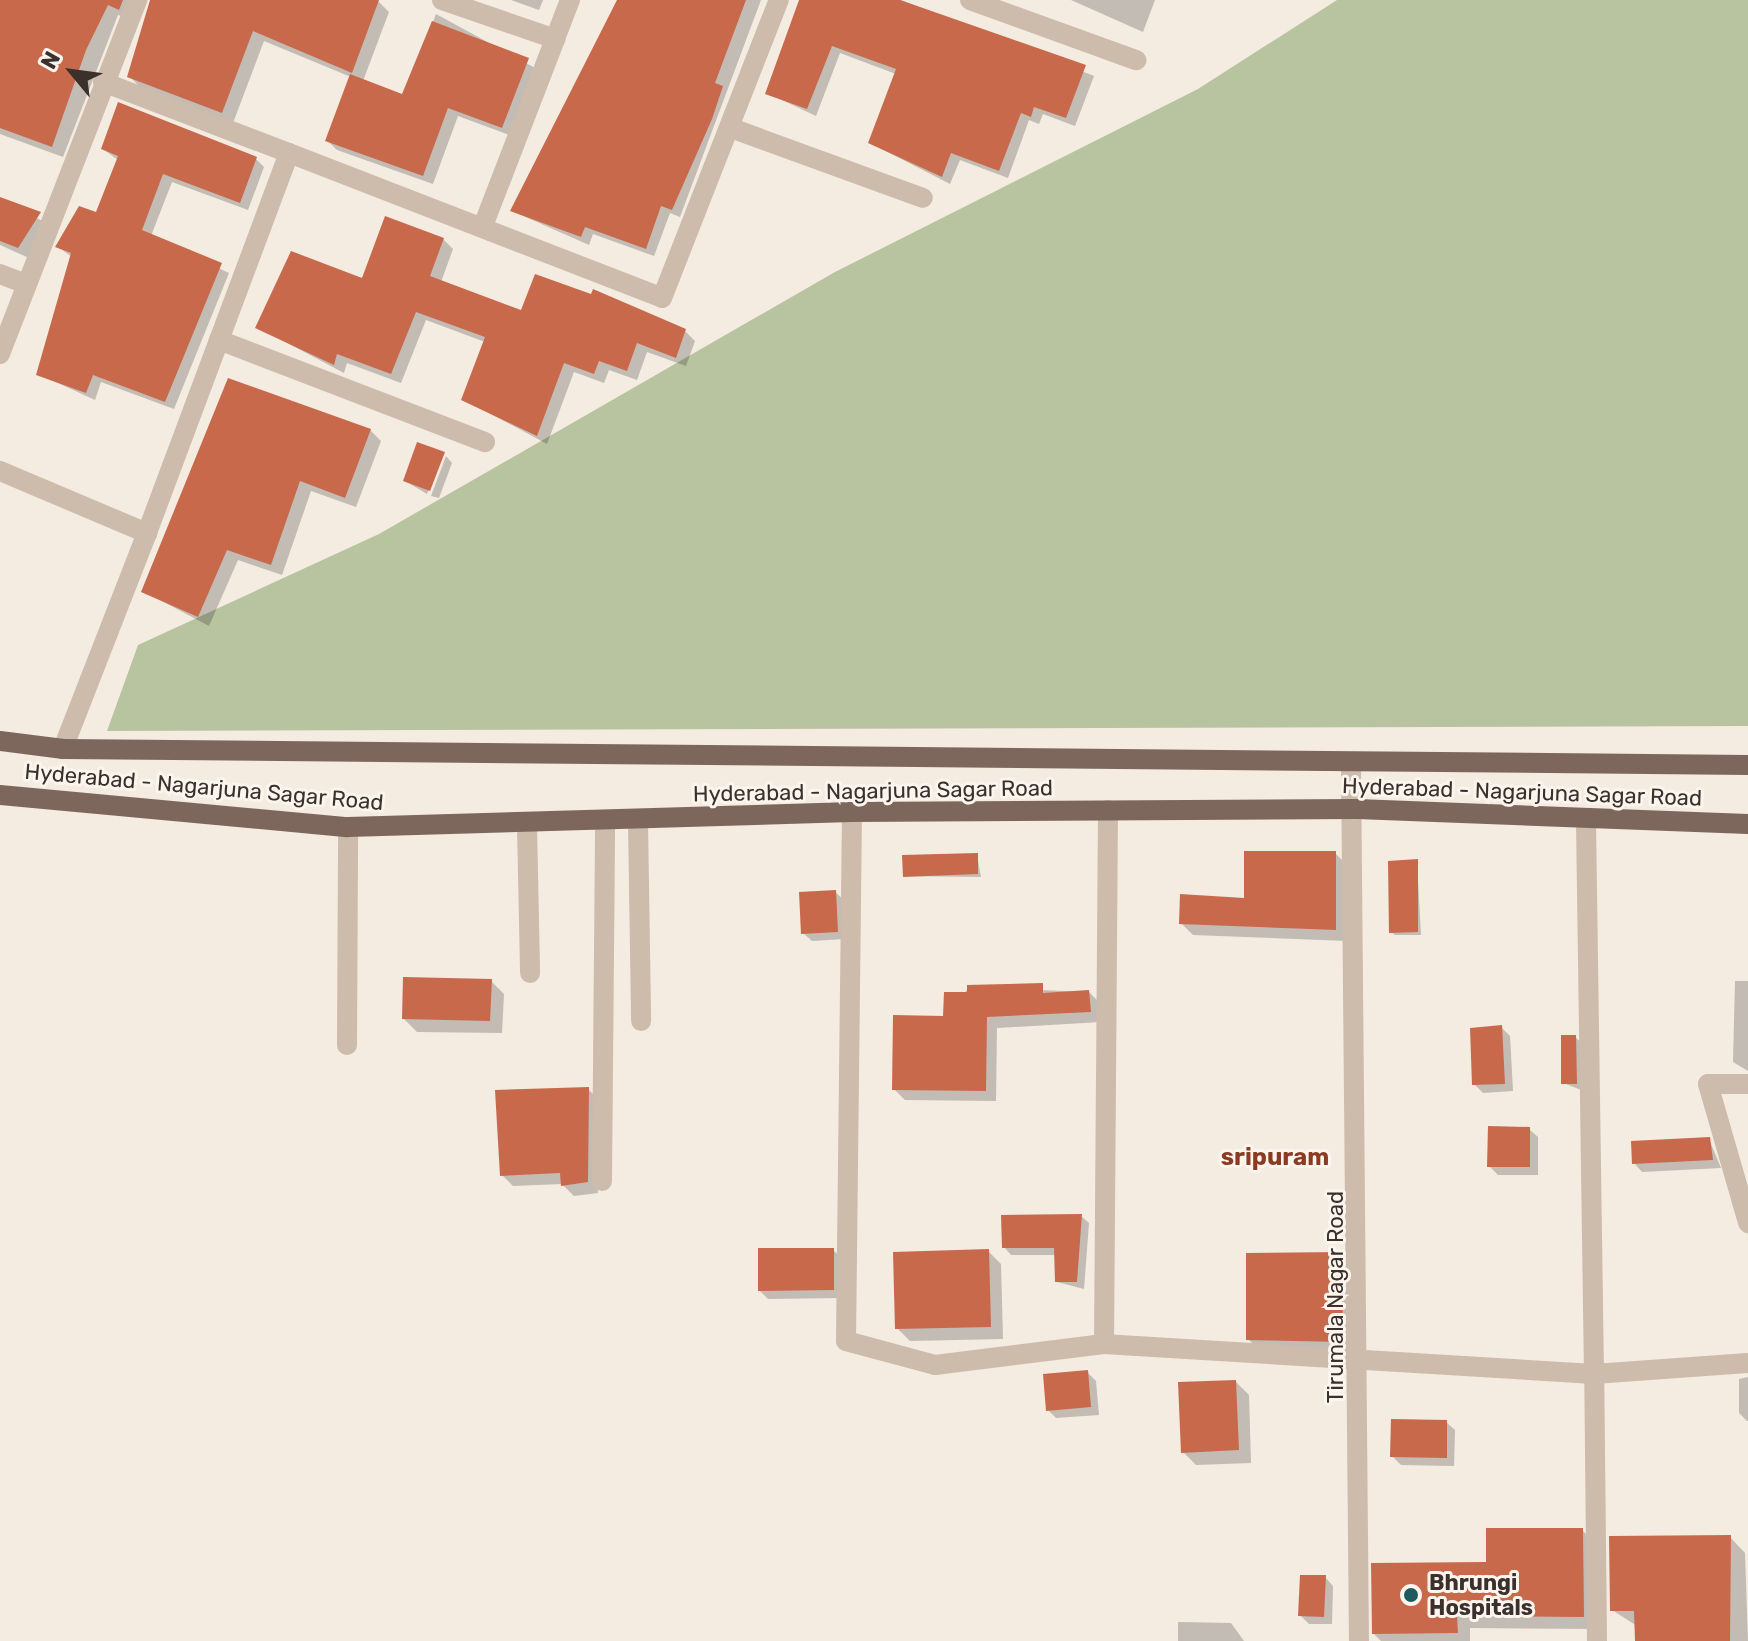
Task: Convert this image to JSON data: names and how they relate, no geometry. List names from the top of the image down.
{
  "streets": {
    "main road": ["Hyderabad - Nagarjuna Sagar Road"],
    "street": ["Tirumala Nagar Road"]
  },
  "crossings": [
    ["Hyderabad - Nagarjuna Sagar Road", "Tirumala Nagar Road"]
  ],
  "districts": ["sripuram"],
  "places": ["Bhrungi Hospitals"],
  "north": "top left"
}
